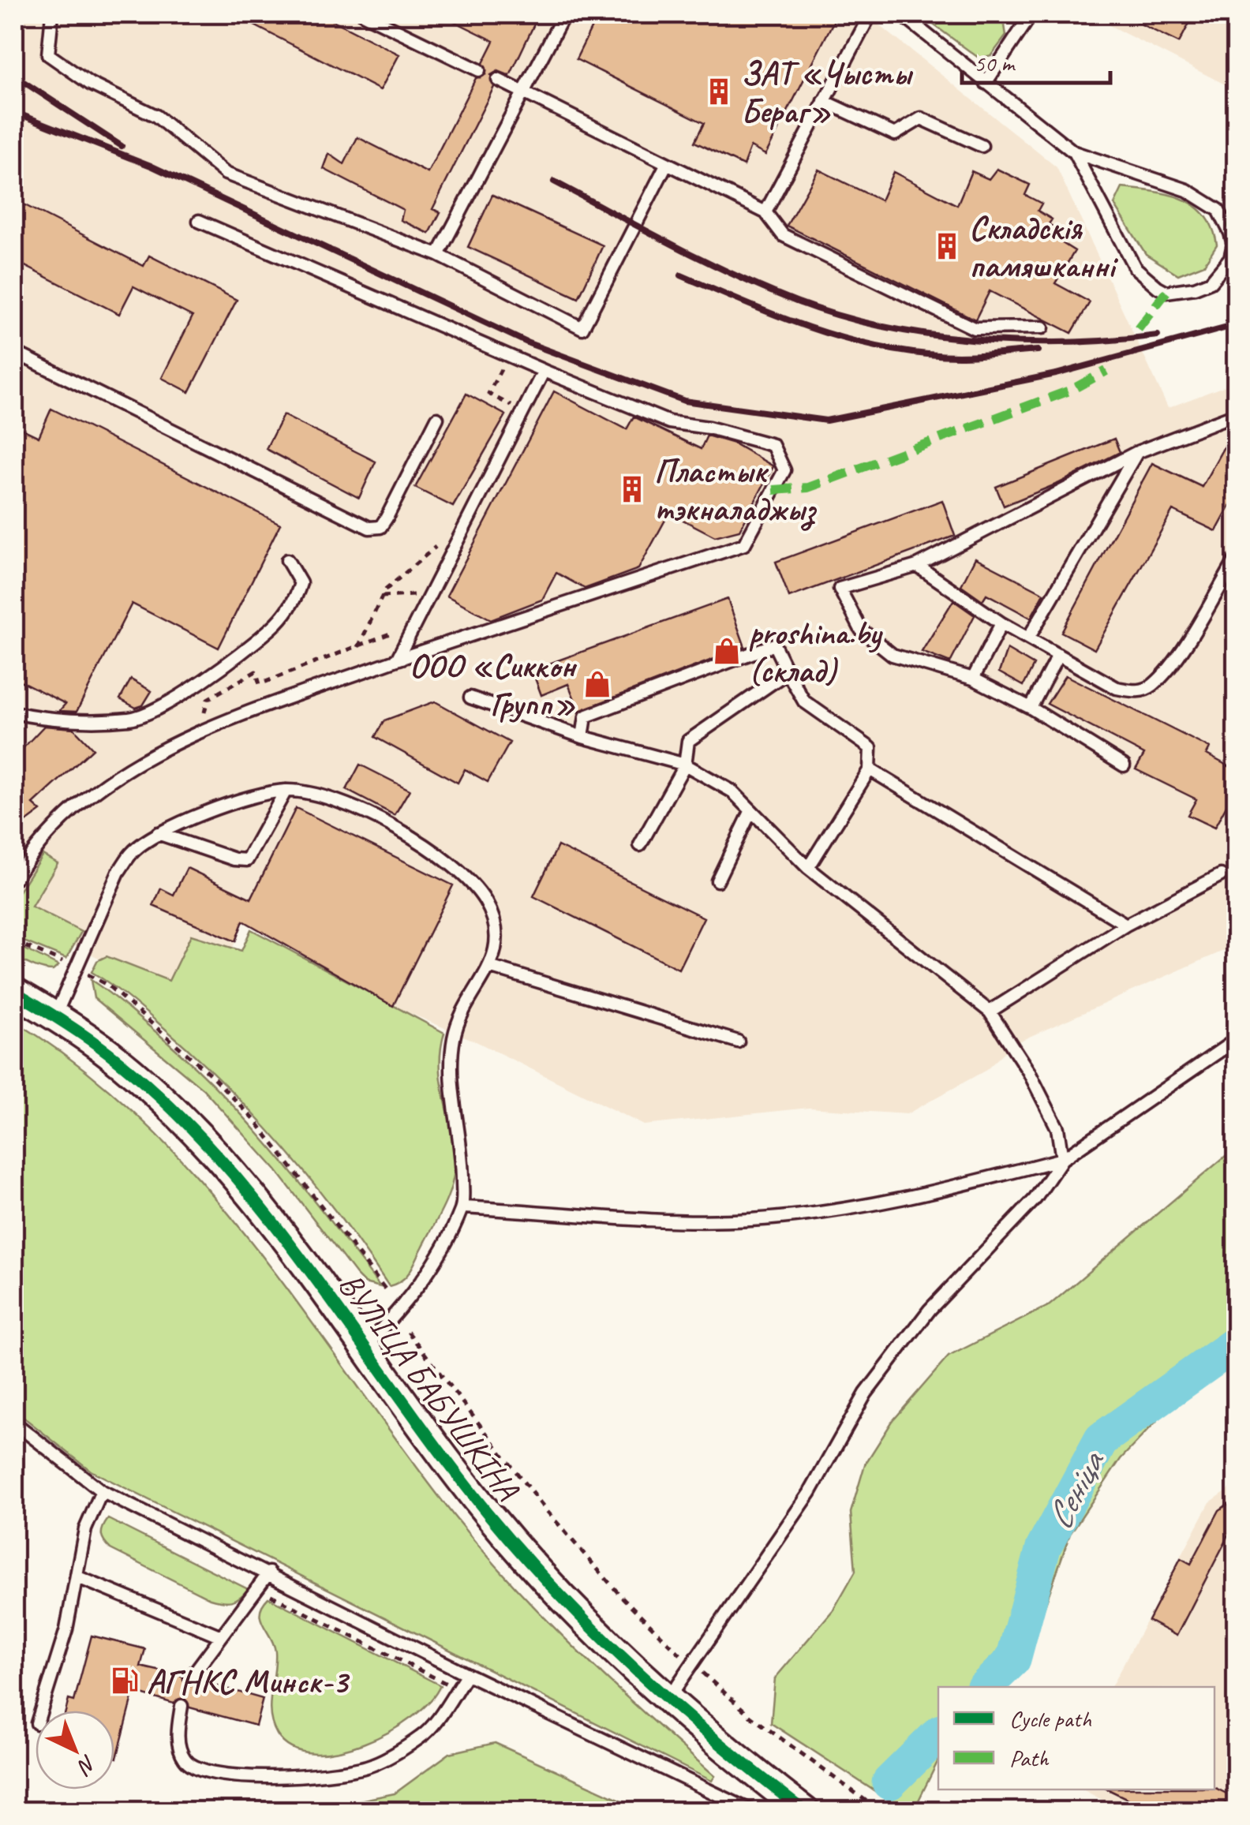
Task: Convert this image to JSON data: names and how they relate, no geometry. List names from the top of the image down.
{
  "streets": {
    "street": ["ВУЛІЦА БАБУШКІНА"]
  },
  "water": ["Сеніца"],
  "places": {
    "building": ["ЗАТ «Чысты Бераг»", "Складскія памяшканні", "Пластык тэкналаджыз"],
    "shop": ["рroshina.by (склад)", "ООО «Сиккон Групп»"],
    "fuel station": ["АГНКС Минск-3"]
  },
  "legend": ["Cycle path", "Path"],
  "scale_bar": "50 m",
  "north": "bottom right"
}
